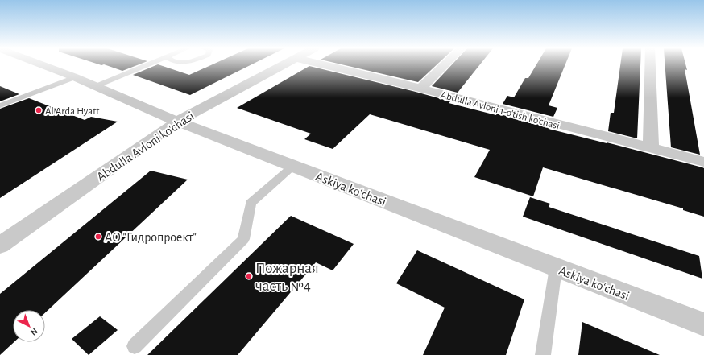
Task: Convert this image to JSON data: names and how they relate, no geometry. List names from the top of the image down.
{
  "streets": {
    "street": ["Abdulla Avloni 1-o'tish ko'chasi", "Abdulla Avloni ko'chasi", "Askiya koʻchasi"]
  },
  "crossings": [
    ["Abdulla Avloni ko'chasi", "Askiya koʻchasi"]
  ],
  "places": ["Al Arda Hyatt", "АО \"Гидропроект\"", "Пожарная часть №4"],
  "north": "bottom right"
}
